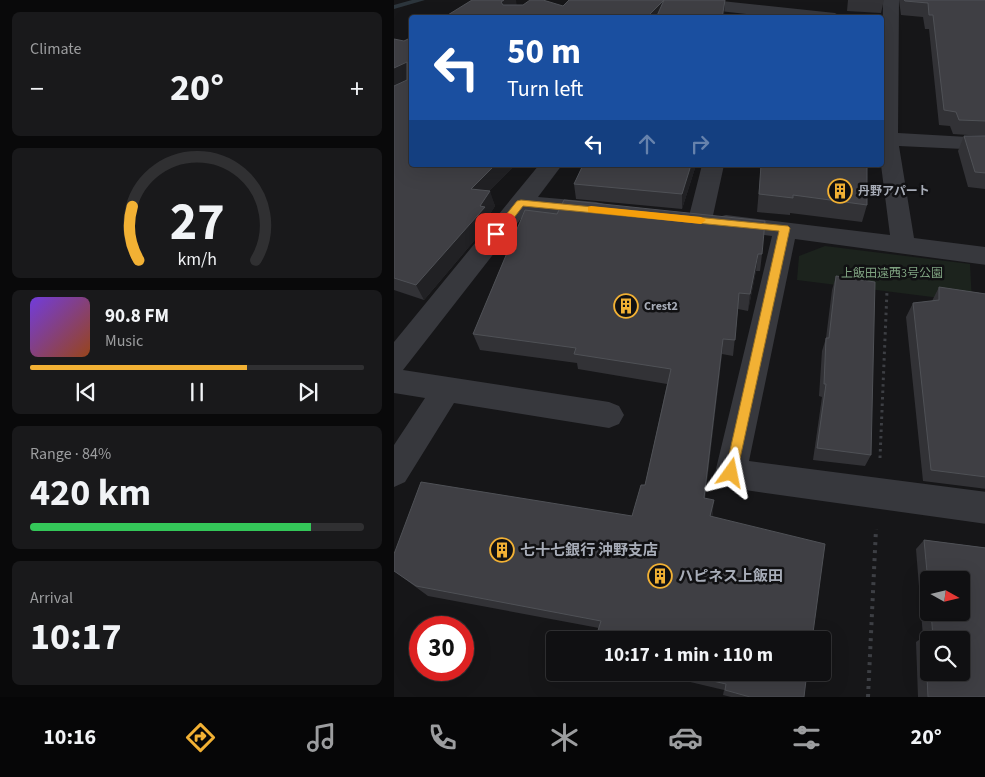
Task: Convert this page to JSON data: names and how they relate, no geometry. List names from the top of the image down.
{
  "parks": ["上飯田遠西3号公園"],
  "places": {
    "building": [
      "丹野アパート",
      "Crest2",
      "七十七銀行 沖野支店",
      "ハピネス上飯田"
    ]
  },
  "north": "right",
  "page": {
    "tile": [
      "Climate",
      ["Range · 84%", "420 km"],
      ["Arrival", "10:17"]
    ],
    "turn": ["50 m", "Turn left"],
    "heat": ["−", "20°", "+"],
    "song": ["90.8 FM", "Music"],
    "limit": "30",
    "trip": "10:17 · 1 min · 110 m",
    "tabs": ["10:16", "20°"],
    "gauge": ["27", "km/h"]
  }
}
